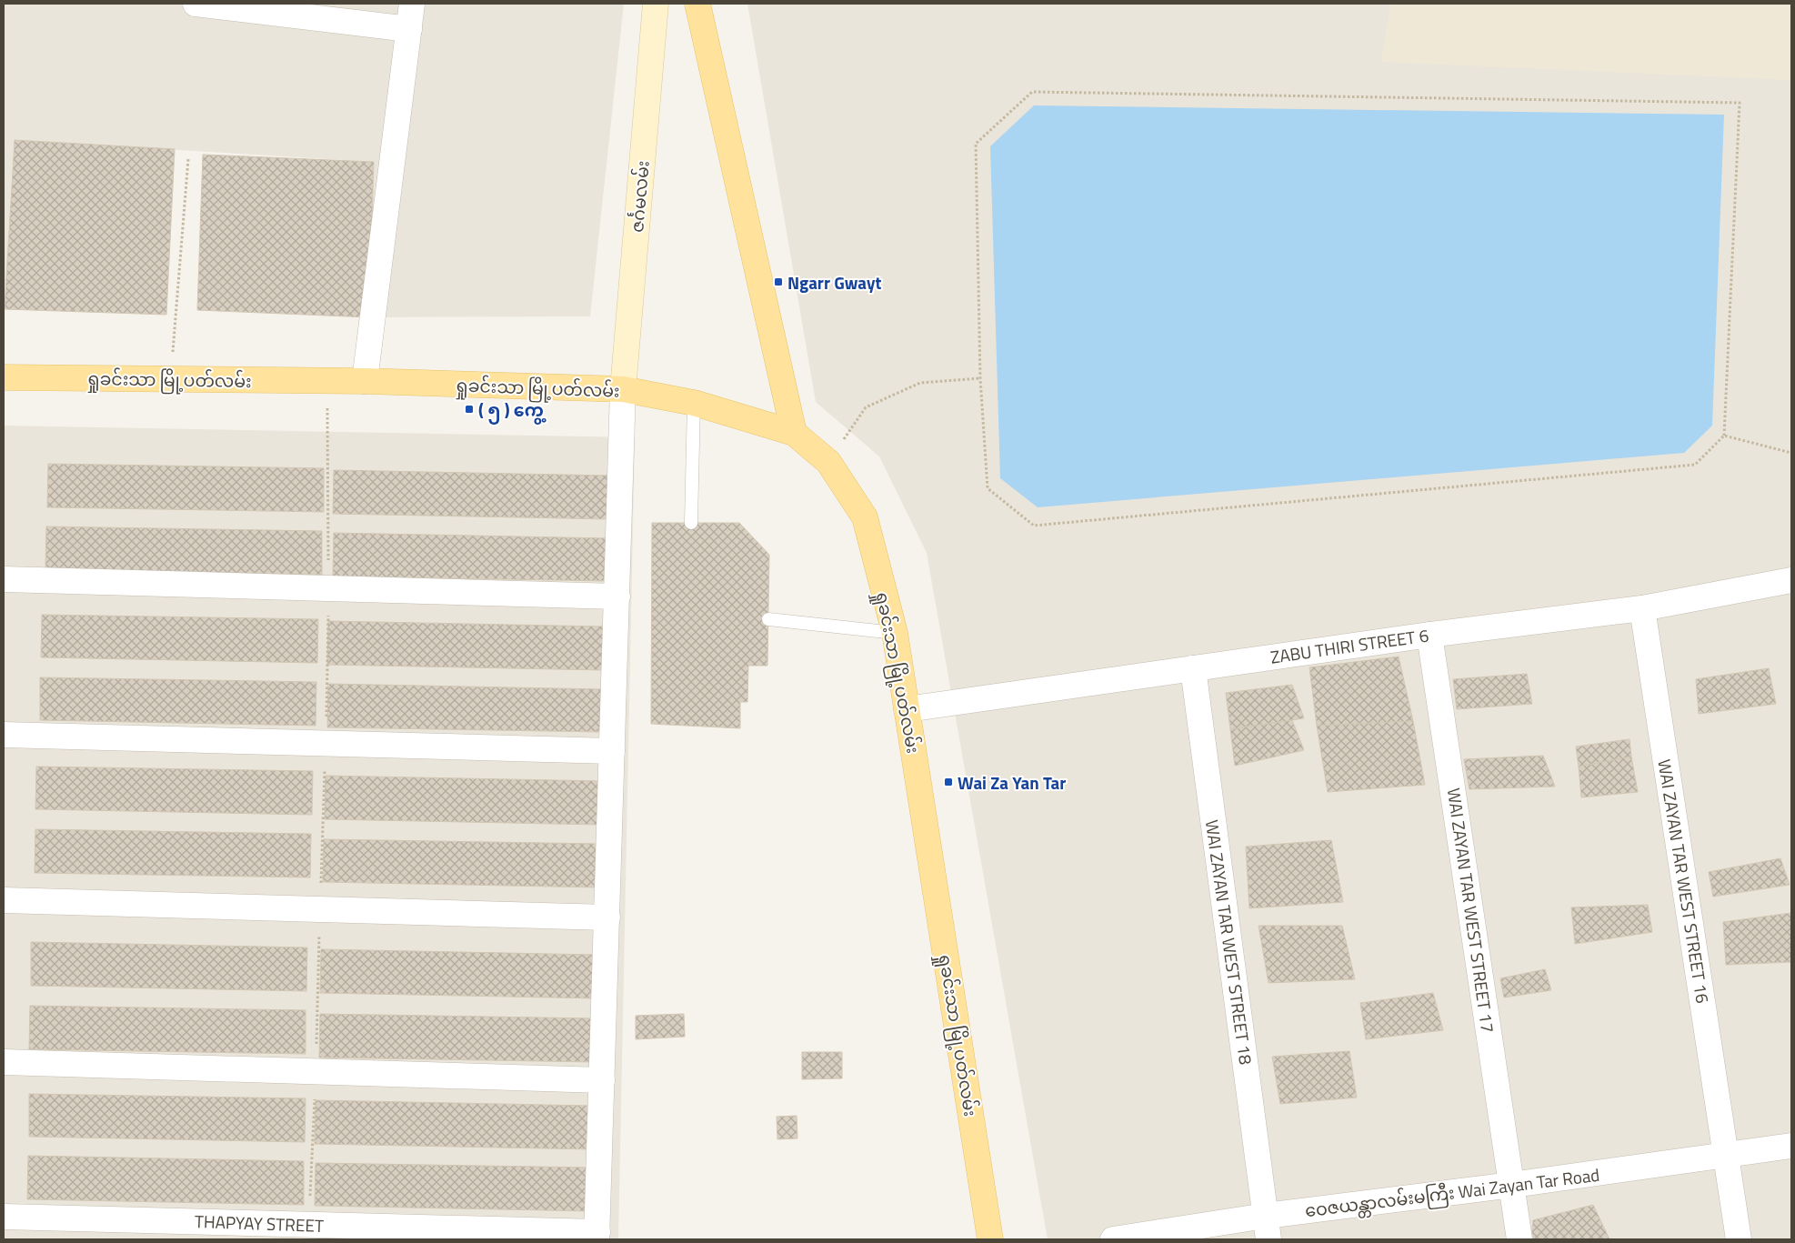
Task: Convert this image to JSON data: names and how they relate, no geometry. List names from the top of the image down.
{
  "streets": {
    "main road": ["ရှုခင်းသာ မြို့ပတ်လမ်း"],
    "street": [
      "ဇင်္ဂမလမ်း",
      "ZABU THIRI STREET 6",
      "WAI ZAYAN TAR WEST STREET 16",
      "WAI ZAYAN TAR WEST STREET 17",
      "WAI ZAYAN TAR WEST STREET 18",
      "ဝေဇယန္တာလမ်းမကြီး Wai Zayan Tar Road",
      "THAPYAY STREET"
    ]
  },
  "crossings": [
    ["ဇင်္ဂမလမ်း", "ရှုခင်းသာ မြို့ပတ်လမ်း"],
    ["ရှုခင်းသာ မြို့ပတ်လမ်း", "ZABU THIRI STREET 6"],
    ["ZABU THIRI STREET 6", "WAI ZAYAN TAR WEST STREET 16"],
    ["ZABU THIRI STREET 6", "WAI ZAYAN TAR WEST STREET 17"],
    ["ZABU THIRI STREET 6", "WAI ZAYAN TAR WEST STREET 18"],
    ["WAI ZAYAN TAR WEST STREET 16", "ဝေဇယန္တာလမ်းမကြီး Wai Zayan Tar Road"],
    ["WAI ZAYAN TAR WEST STREET 17", "ဝေဇယန္တာလမ်းမကြီး Wai Zayan Tar Road"],
    ["WAI ZAYAN TAR WEST STREET 18", "ဝေဇယန္တာလမ်းမကြီး Wai Zayan Tar Road"]
  ],
  "places": {
    "transit": ["Ngarr Gwayt", "( ၅ ) ကွေ့", "Wai Za Yan Tar"]
  }
}
